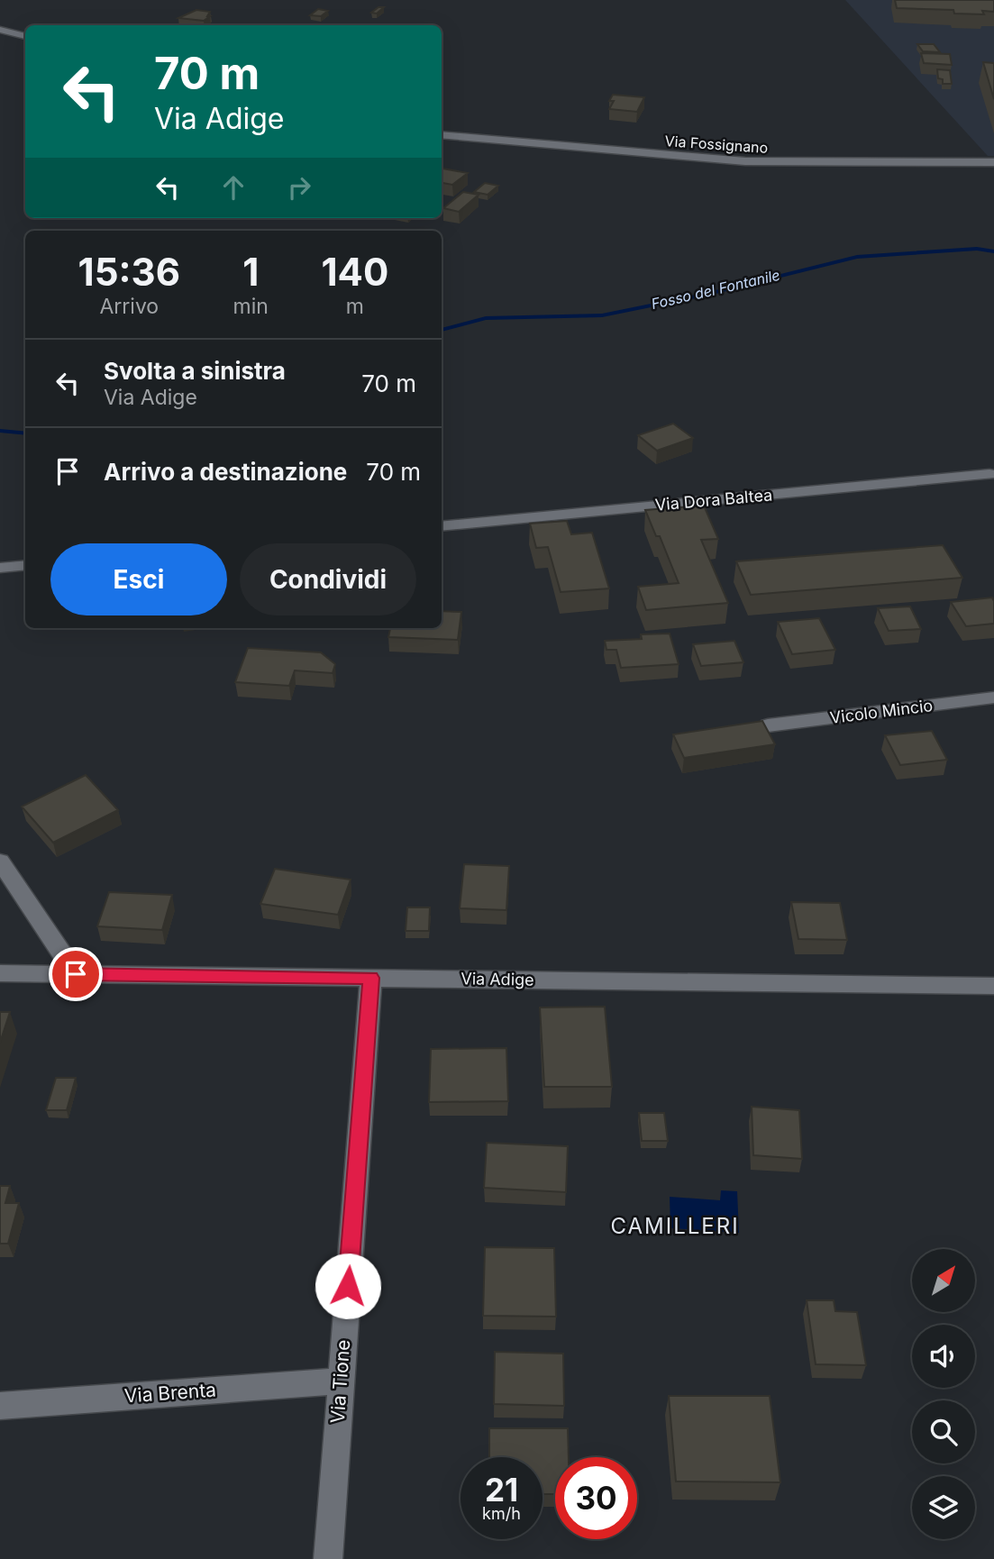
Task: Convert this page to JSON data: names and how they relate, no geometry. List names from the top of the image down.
{
  "streets": {
    "street": [
      "Via Fossignano",
      "Via Dora Baltea",
      "Vicolo Mincio",
      "Via Adige",
      "Via Tione",
      "Via Brenta"
    ]
  },
  "crossings": [
    ["Via Adige", "Via Tione"],
    ["Via Tione", "Via Brenta"]
  ],
  "districts": ["CAMILLERI"],
  "water": ["Fosso del Fontanile"],
  "north": "top right",
  "page": {
    "turn": ["70 m", "Via Adige"],
    "eta": [
      "15:36",
      "Arrivo",
      "1",
      "min",
      "140",
      "m"
    ],
    "list": [
      {
        "name": "Svolta a sinistra",
        "note": "Via Adige",
        "value": "70 m"
      },
      {
        "name": "Arrivo a destinazione",
        "value": "70 m"
      }
    ],
    "buttons": ["Esci", "Condividi"],
    "speed": "21 km/h",
    "limit": "30"
  }
}
